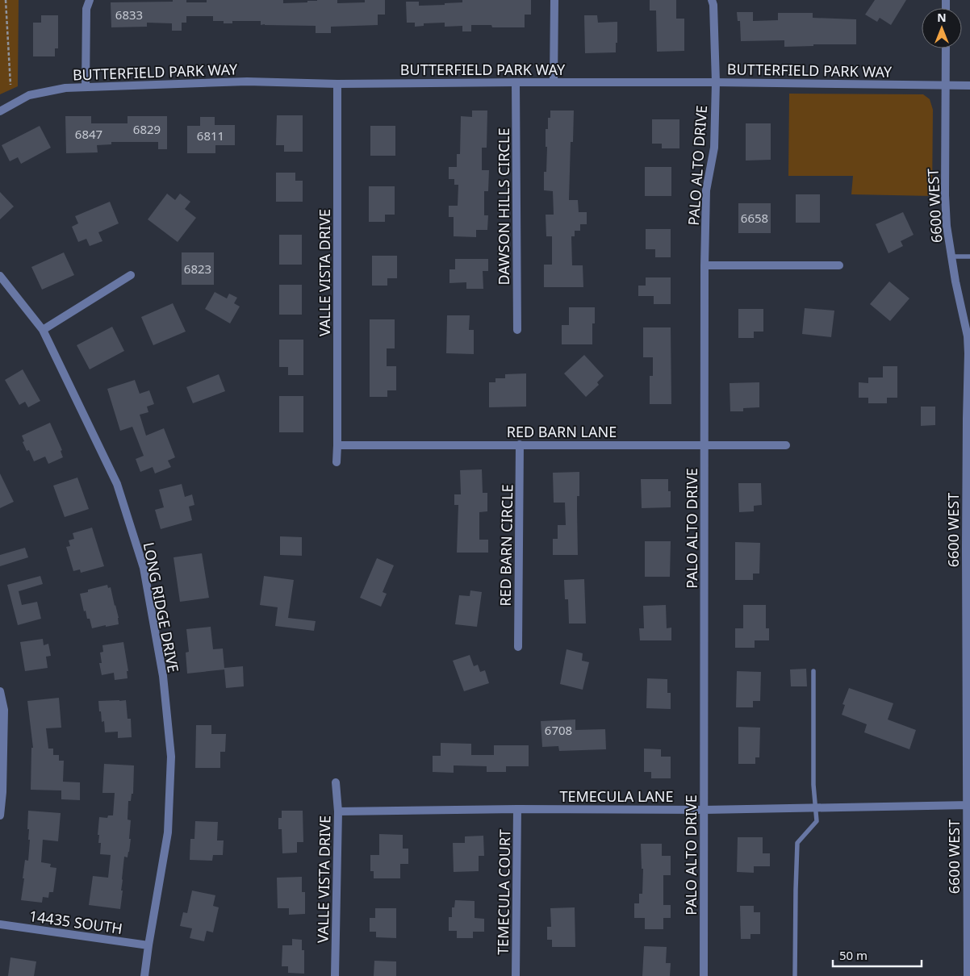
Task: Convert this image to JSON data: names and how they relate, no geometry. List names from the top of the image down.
{
  "streets": {
    "street": [
      "BUTTERFIELD PARK WAY",
      "PALO ALTO DRIVE",
      "6600 WEST",
      "DAWSON HILLS CIRCLE",
      "VALLE VISTA DRIVE",
      "RED BARN LANE",
      "RED BARN CIRCLE",
      "LONG RIDGE DRIVE",
      "TEMECULA LANE",
      "TEMECULA COURT",
      "14435 SOUTH"
    ]
  },
  "crossings": [
    ["BUTTERFIELD PARK WAY", "PALO ALTO DRIVE"],
    ["BUTTERFIELD PARK WAY", "6600 WEST"],
    ["BUTTERFIELD PARK WAY", "DAWSON HILLS CIRCLE"],
    ["BUTTERFIELD PARK WAY", "VALLE VISTA DRIVE"],
    ["PALO ALTO DRIVE", "RED BARN LANE"],
    ["PALO ALTO DRIVE", "TEMECULA LANE"],
    ["6600 WEST", "TEMECULA LANE"],
    ["VALLE VISTA DRIVE", "RED BARN LANE"],
    ["VALLE VISTA DRIVE", "TEMECULA LANE"],
    ["RED BARN LANE", "RED BARN CIRCLE"],
    ["LONG RIDGE DRIVE", "14435 SOUTH"],
    ["TEMECULA LANE", "TEMECULA COURT"]
  ],
  "house_numbers": [
    "6833",
    "6829",
    "6847",
    "6811",
    "6658",
    "6823",
    "6708"
  ],
  "scale_bar": "50 m",
  "north": "top"
}
